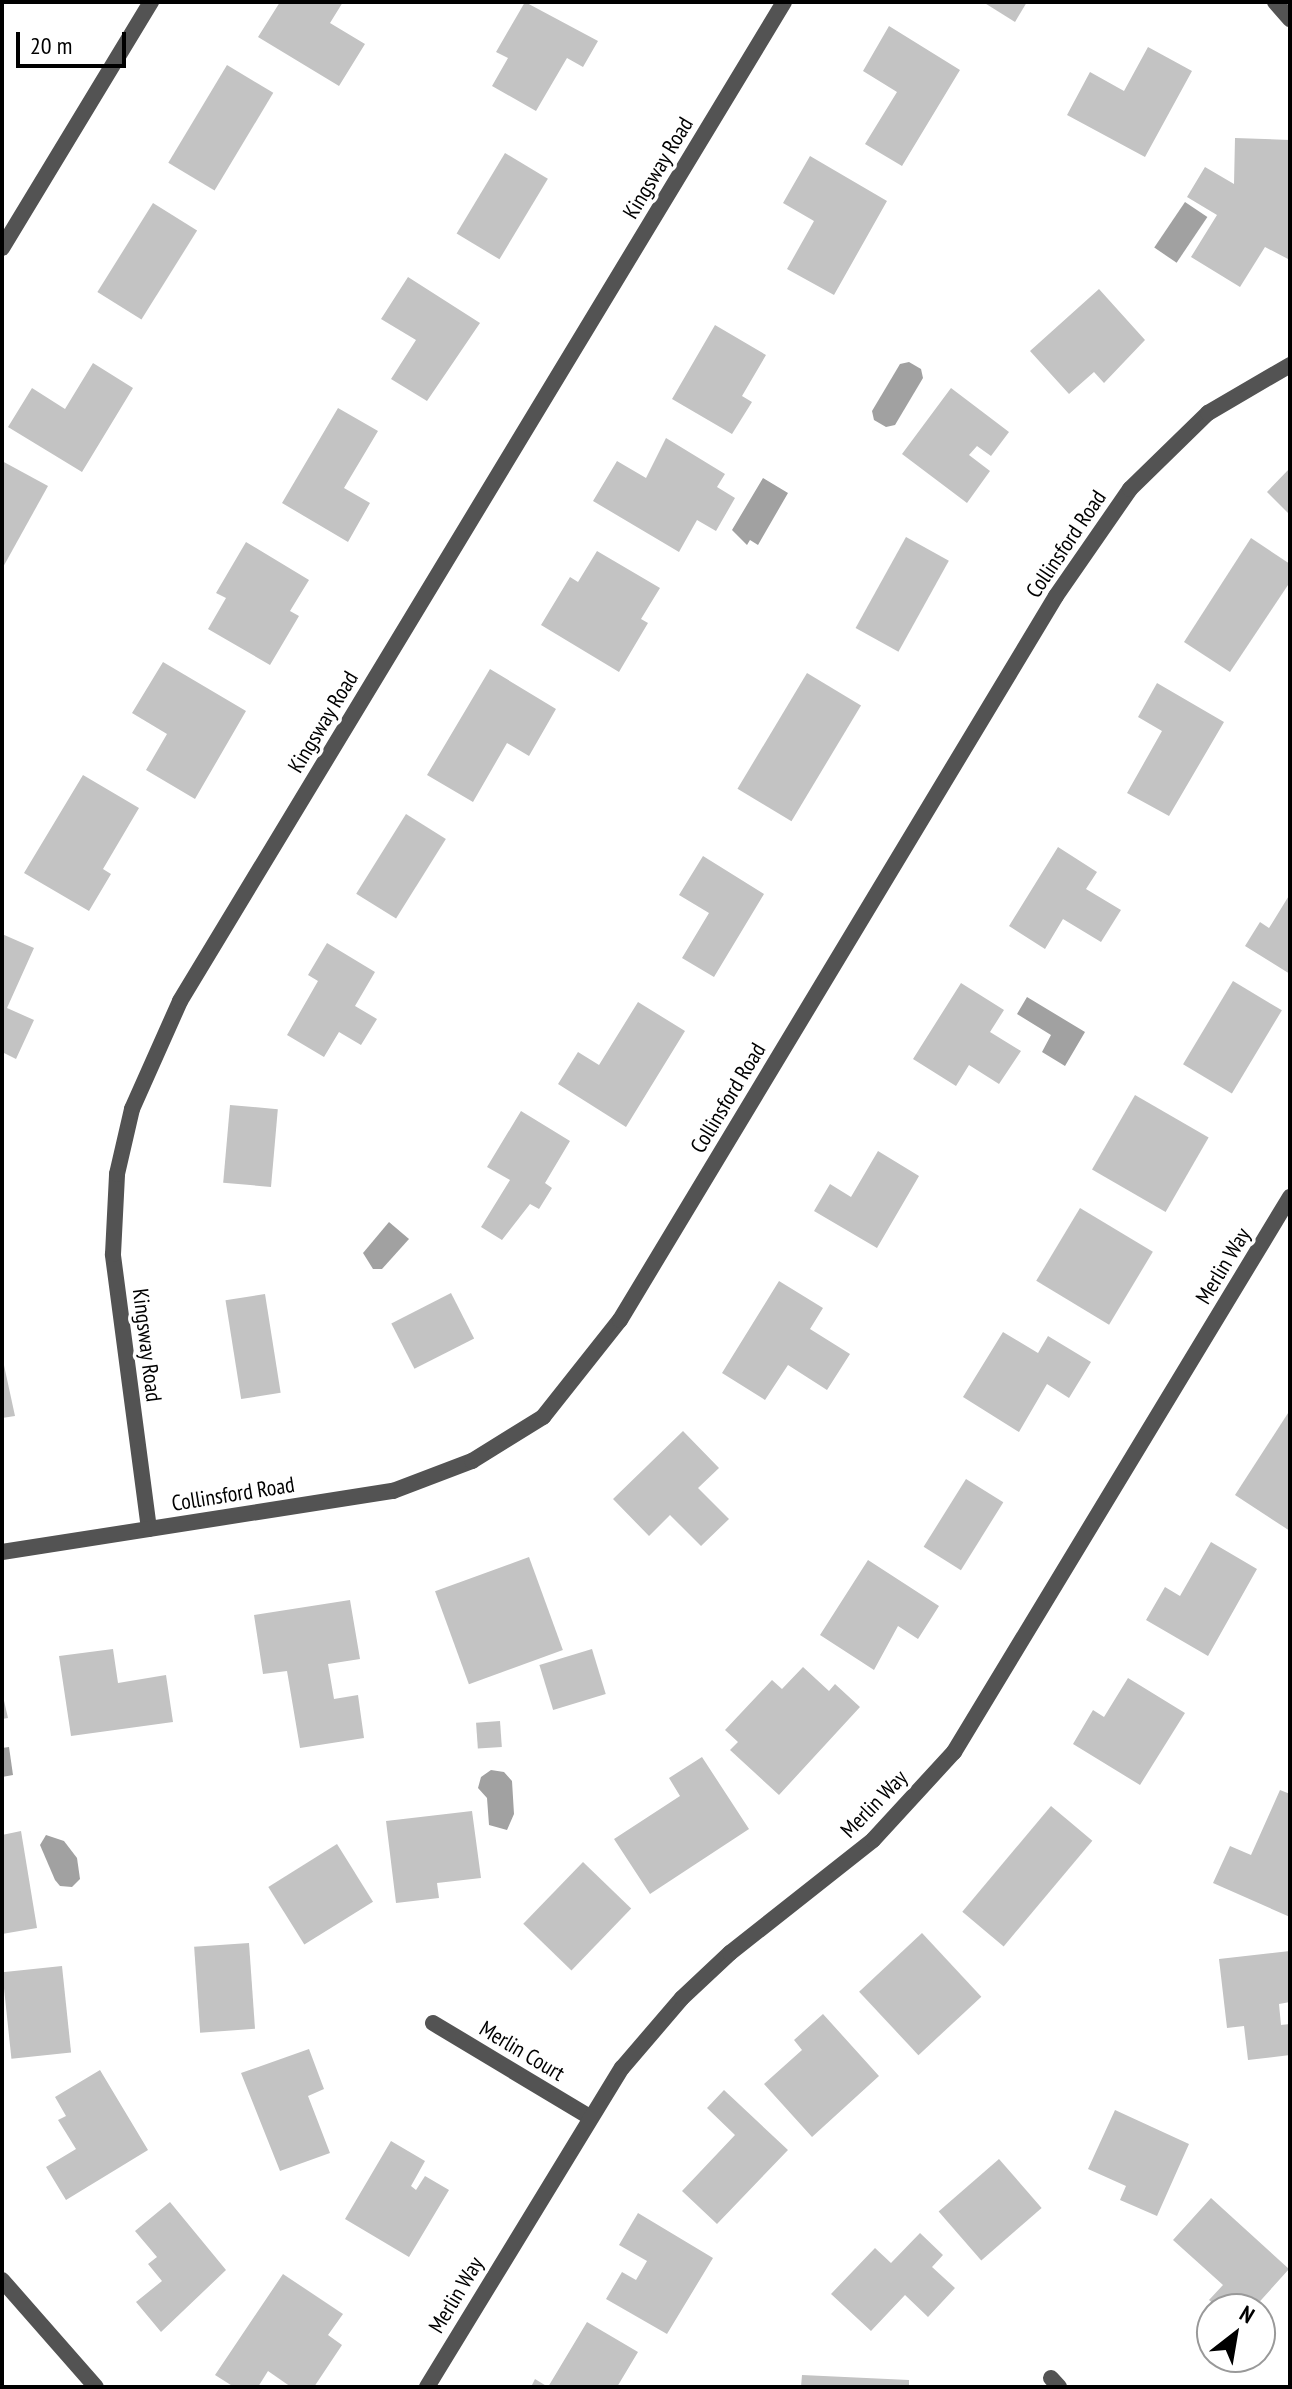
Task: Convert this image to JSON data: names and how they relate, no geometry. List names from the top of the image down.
{
  "streets": {
    "street": [
      "Kingsway Road",
      "Collinsford Road",
      "Merlin Way",
      "Merlin Court"
    ]
  },
  "crossings": [
    ["Kingsway Road", "Collinsford Road"],
    ["Merlin Way", "Merlin Court"]
  ],
  "scale_bar": "20 m",
  "north": "top right"
}
